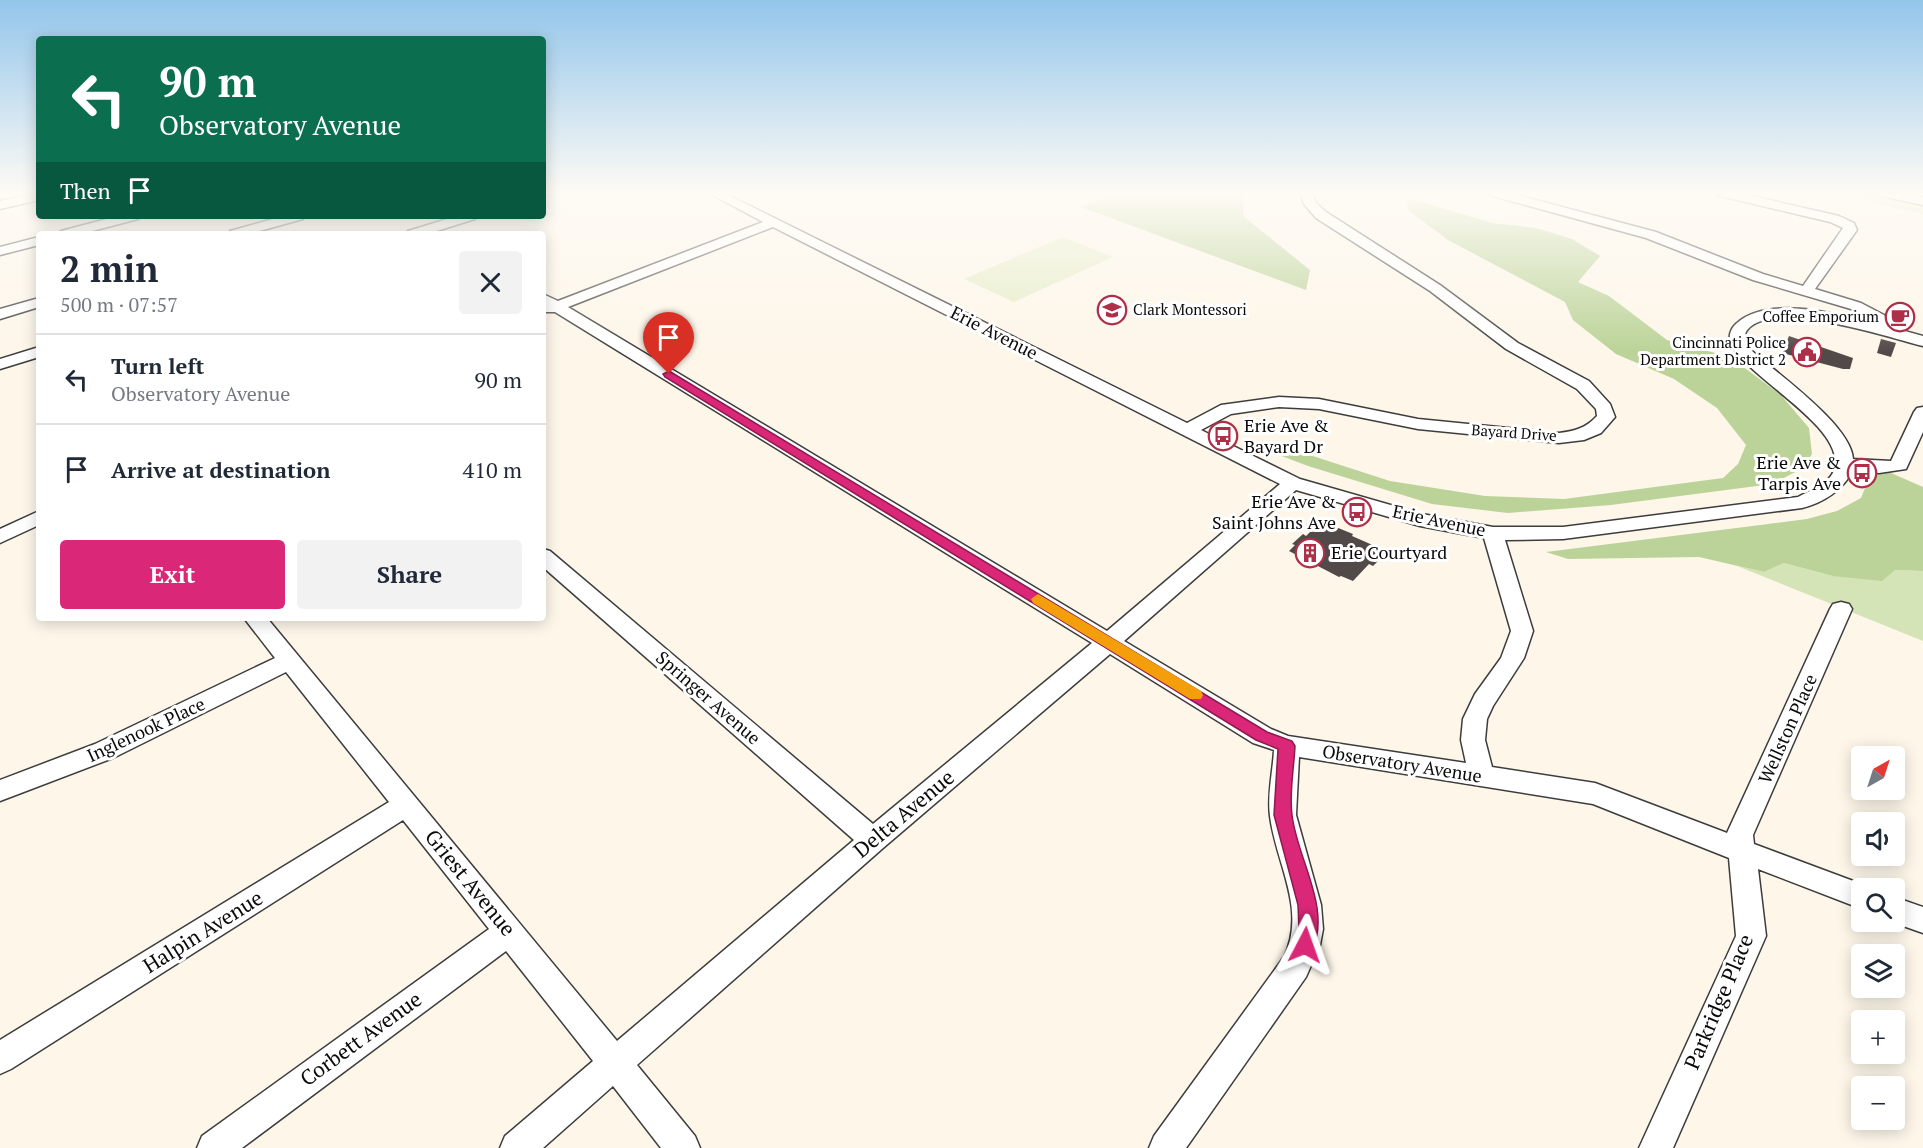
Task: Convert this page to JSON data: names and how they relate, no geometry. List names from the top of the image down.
{
  "streets": {
    "street": [
      "Erie Avenue",
      "Bayard Drive",
      "Springer Avenue",
      "Wellston Place",
      "Inglenook Place",
      "Observatory Avenue",
      "Delta Avenue",
      "Griest Avenue",
      "Halpin Avenue",
      "Parkridge Place",
      "Corbett Avenue"
    ]
  },
  "crossings": [
    ["Erie Avenue", "Bayard Drive"],
    ["Erie Avenue", "Delta Avenue"],
    ["Springer Avenue", "Delta Avenue"],
    ["Wellston Place", "Observatory Avenue"],
    ["Wellston Place", "Parkridge Place"],
    ["Inglenook Place", "Griest Avenue"],
    ["Observatory Avenue", "Delta Avenue"],
    ["Observatory Avenue", "Parkridge Place"],
    ["Delta Avenue", "Griest Avenue"],
    ["Griest Avenue", "Halpin Avenue"],
    ["Griest Avenue", "Corbett Avenue"]
  ],
  "places": {
    "school or university": ["Clark Montessori"],
    "cafe": ["Coffee Emporium"],
    "public building": ["Cincinnati Police Department District 2"],
    "bus stop": ["Erie Ave & Bayard Dr", "Erie Ave & Tarpis Ave", "Erie Ave & Saint Johns Ave"],
    "building": ["Erie Courtyard"]
  },
  "north": "top right",
  "page": {
    "turn": ["90 m", "Observatory Avenue"],
    "then": "Then",
    "heading": ["2 min", "500 m · 07:57"],
    "list": [
      {
        "name": "Turn left",
        "note": "Observatory Avenue",
        "value": "90 m"
      },
      {
        "name": "Arrive at destination",
        "value": "410 m"
      }
    ],
    "buttons": ["Exit", "Share"],
    "map_buttons": ["+", "−"]
  }
}
